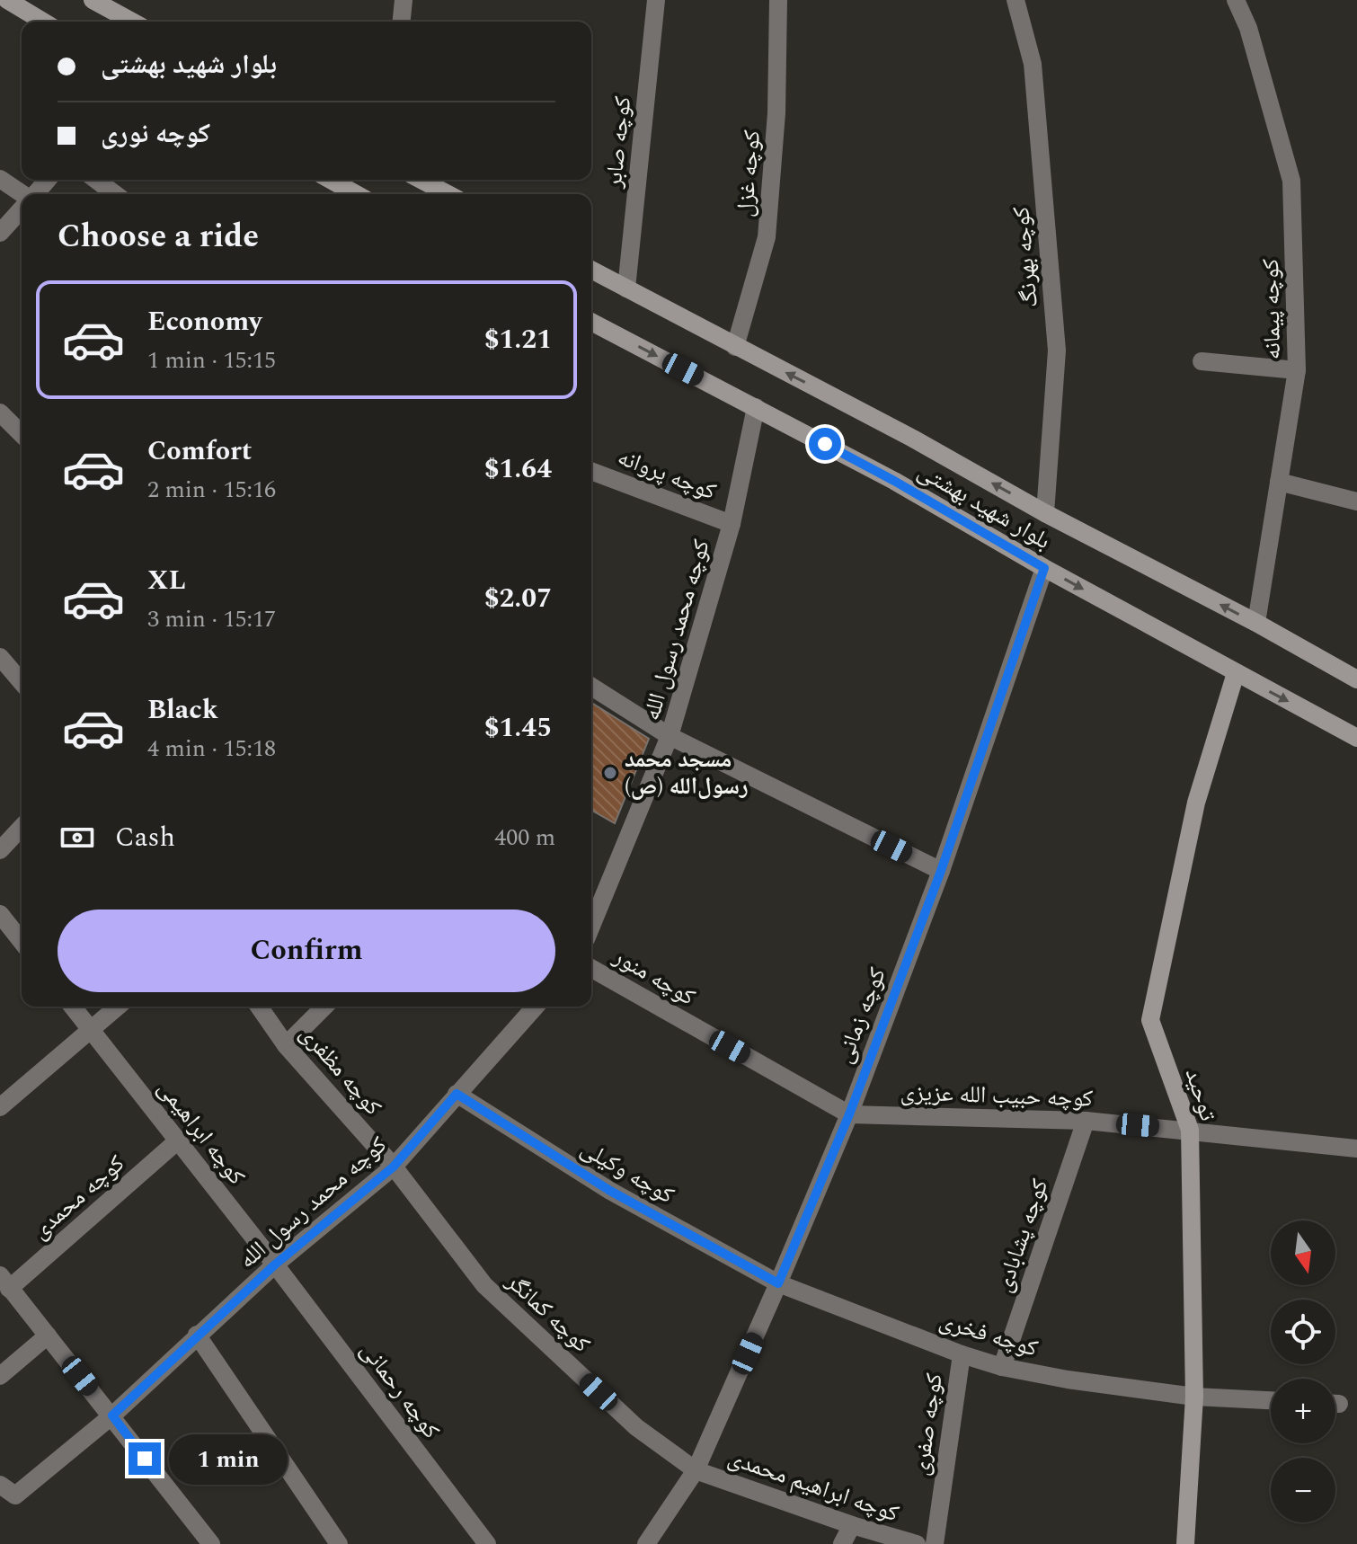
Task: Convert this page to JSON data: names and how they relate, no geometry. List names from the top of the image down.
{
  "streets": {
    "main road": ["بلوار شهید بهشتی", "توحید"],
    "street": [
      "کوچه صابر",
      "کوچه غزل",
      "کوچه بهرنگ",
      "کوچه پیمانه",
      "کوچه پروانه",
      "کوچه محمد رسول الله",
      "کوچه منور",
      "کوچه زمانی",
      "کوچه مظفری",
      "کوچه حبیب الله عزیزی",
      "کوچه ابراهیمی",
      "کوچه وکیلی",
      "کوچه محمدی",
      "کوچه پشابادی",
      "کوچه کمانگر",
      "کوچه فخری",
      "کوچه رحمانی",
      "کوچه صفری",
      "کوچه ابراهیم محمدی"
    ]
  },
  "crossings": [
    ["کوچه صابر", "بلوار شهید بهشتی"],
    ["کوچه غزل", "بلوار شهید بهشتی"],
    ["کوچه بهرنگ", "بلوار شهید بهشتی"],
    ["کوچه پیمانه", "بلوار شهید بهشتی"],
    ["کوچه پروانه", "کوچه محمد رسول الله"],
    ["بلوار شهید بهشتی", "کوچه محمد رسول الله"],
    ["بلوار شهید بهشتی", "کوچه زمانی"],
    ["بلوار شهید بهشتی", "توحید"],
    ["کوچه محمد رسول الله", "کوچه مظفری"],
    ["کوچه محمد رسول الله", "کوچه ابراهیمی"],
    ["کوچه محمد رسول الله", "کوچه وکیلی"],
    ["کوچه محمد رسول الله", "کوچه کمانگر"],
    ["کوچه محمد رسول الله", "کوچه رحمانی"],
    ["کوچه منور", "کوچه زمانی"],
    ["کوچه منور", "کوچه حبیب الله عزیزی"],
    ["کوچه زمانی", "کوچه حبیب الله عزیزی"],
    ["کوچه زمانی", "کوچه وکیلی"],
    ["کوچه زمانی", "کوچه کمانگر"],
    ["کوچه زمانی", "کوچه فخری"],
    ["کوچه زمانی", "کوچه ابراهیم محمدی"],
    ["کوچه مظفری", "کوچه کمانگر"],
    ["توحید", "کوچه حبیب الله عزیزی"],
    ["توحید", "کوچه فخری"],
    ["کوچه حبیب الله عزیزی", "کوچه پشابادی"],
    ["کوچه ابراهیمی", "کوچه محمدی"],
    ["کوچه ابراهیمی", "کوچه رحمانی"],
    ["کوچه وکیلی", "کوچه فخری"],
    ["کوچه پشابادی", "کوچه فخری"],
    ["کوچه کمانگر", "کوچه ابراهیم محمدی"],
    ["کوچه فخری", "کوچه صفری"]
  ],
  "places": ["مسجد محمد رسول‌الله (ص)"],
  "north": "bottom",
  "page": {
    "banner": ["بلوار شهید بهشتی", "کوچه نوری"],
    "heading": "Choose a ride",
    "list": [
      {
        "name": "Economy",
        "note": "1 min · 15:15",
        "value": "$1.21"
      },
      {
        "name": "Comfort",
        "note": "2 min · 15:16",
        "value": "$1.64"
      },
      {
        "name": "XL",
        "note": "3 min · 15:17",
        "value": "$2.07"
      },
      {
        "name": "Black",
        "note": "4 min · 15:18",
        "value": "$1.45"
      }
    ],
    "pay": ["Cash", "400 m"],
    "buttons": "Confirm",
    "map_buttons": ["+", "−"],
    "bubble": "1 min"
  }
}
